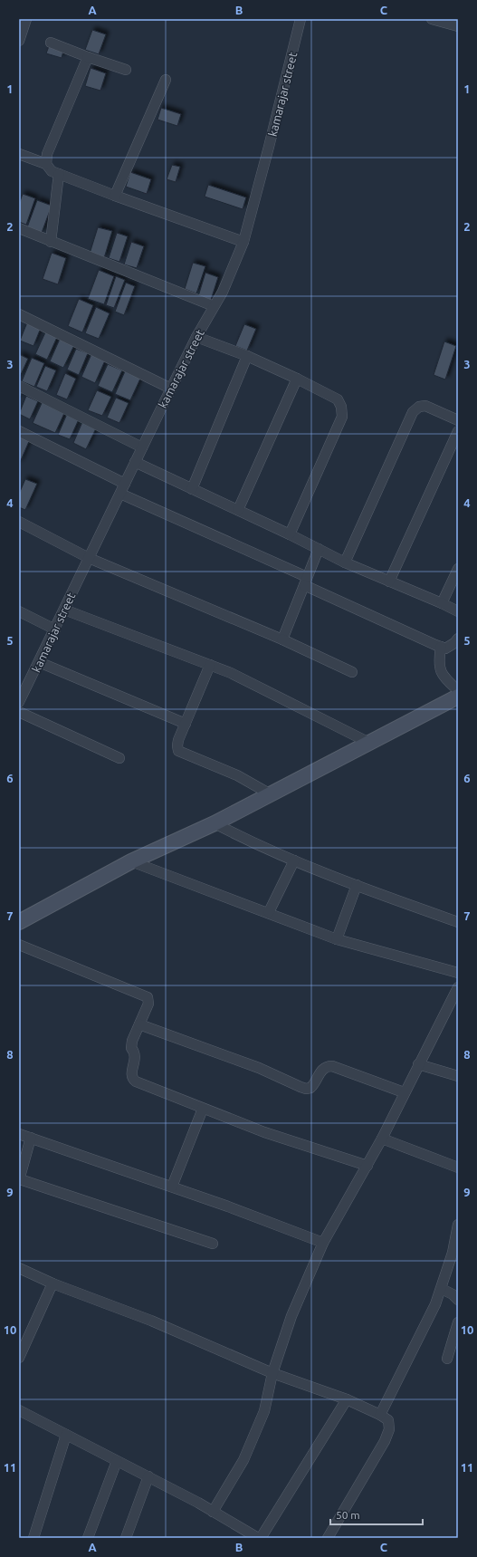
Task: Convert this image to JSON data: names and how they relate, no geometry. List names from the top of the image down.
{
  "streets": {
    "street": ["kamarajar street"]
  },
  "scale_bar": "50 m",
  "grid": {
    "columns": ["A", "B", "C"],
    "rows": [
      "1",
      "2",
      "3",
      "4",
      "5",
      "6",
      "7",
      "8",
      "9",
      "10",
      "11"
    ]
  }
}
